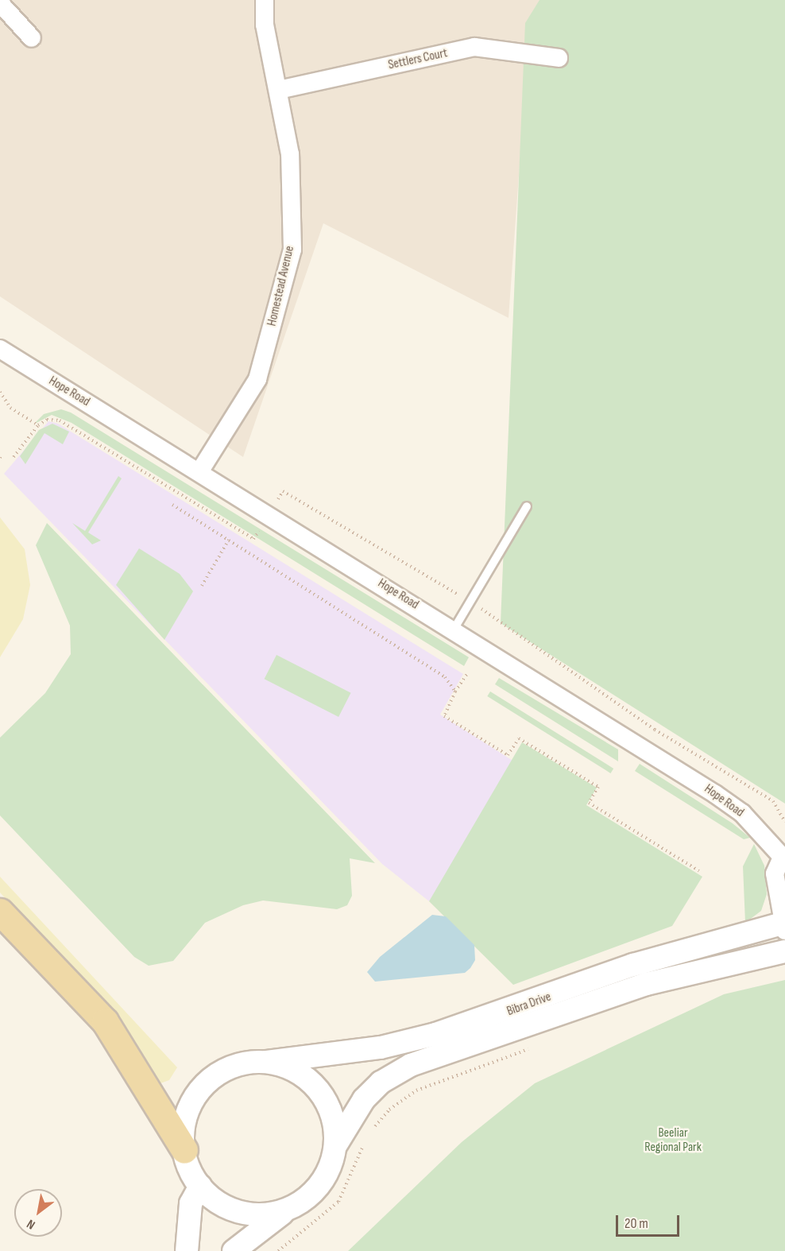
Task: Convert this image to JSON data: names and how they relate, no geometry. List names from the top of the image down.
{
  "streets": {
    "street": [
      "Settlers Court",
      "Homestead Avenue",
      "Hope Road",
      "Bibra Drive"
    ]
  },
  "crossings": [
    ["Settlers Court", "Homestead Avenue"],
    ["Homestead Avenue", "Hope Road"],
    ["Hope Road", "Bibra Drive"]
  ],
  "parks": ["Beeliar Regional Park"],
  "scale_bar": "20 m",
  "north": "bottom left"
}
